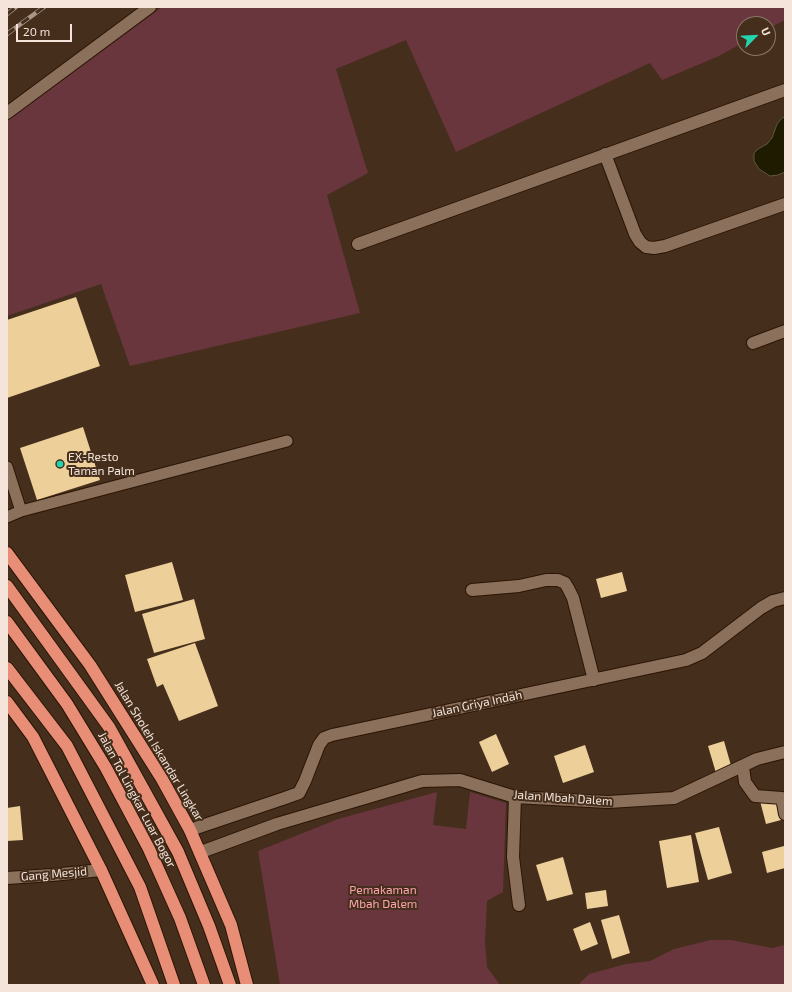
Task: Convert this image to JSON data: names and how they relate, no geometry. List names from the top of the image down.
{
  "streets": {
    "highway": ["Jalan Sholeh Iskandar Lingkar", "Jalan Tol Lingkar Luar Bogor"],
    "street": ["Jalan Griya Indah", "Jalan Mbah Dalem", "Gang Mesjid"]
  },
  "crossings": [
    ["Jalan Griya Indah", "Jalan Sholeh Iskandar Lingkar"],
    ["Jalan Sholeh Iskandar Lingkar", "Jalan Mbah Dalem"]
  ],
  "parks": ["Pemakaman Mbah Dalem"],
  "places": ["EX-Resto Taman Palm"],
  "scale_bar": "20 m",
  "north": "top right"
}
